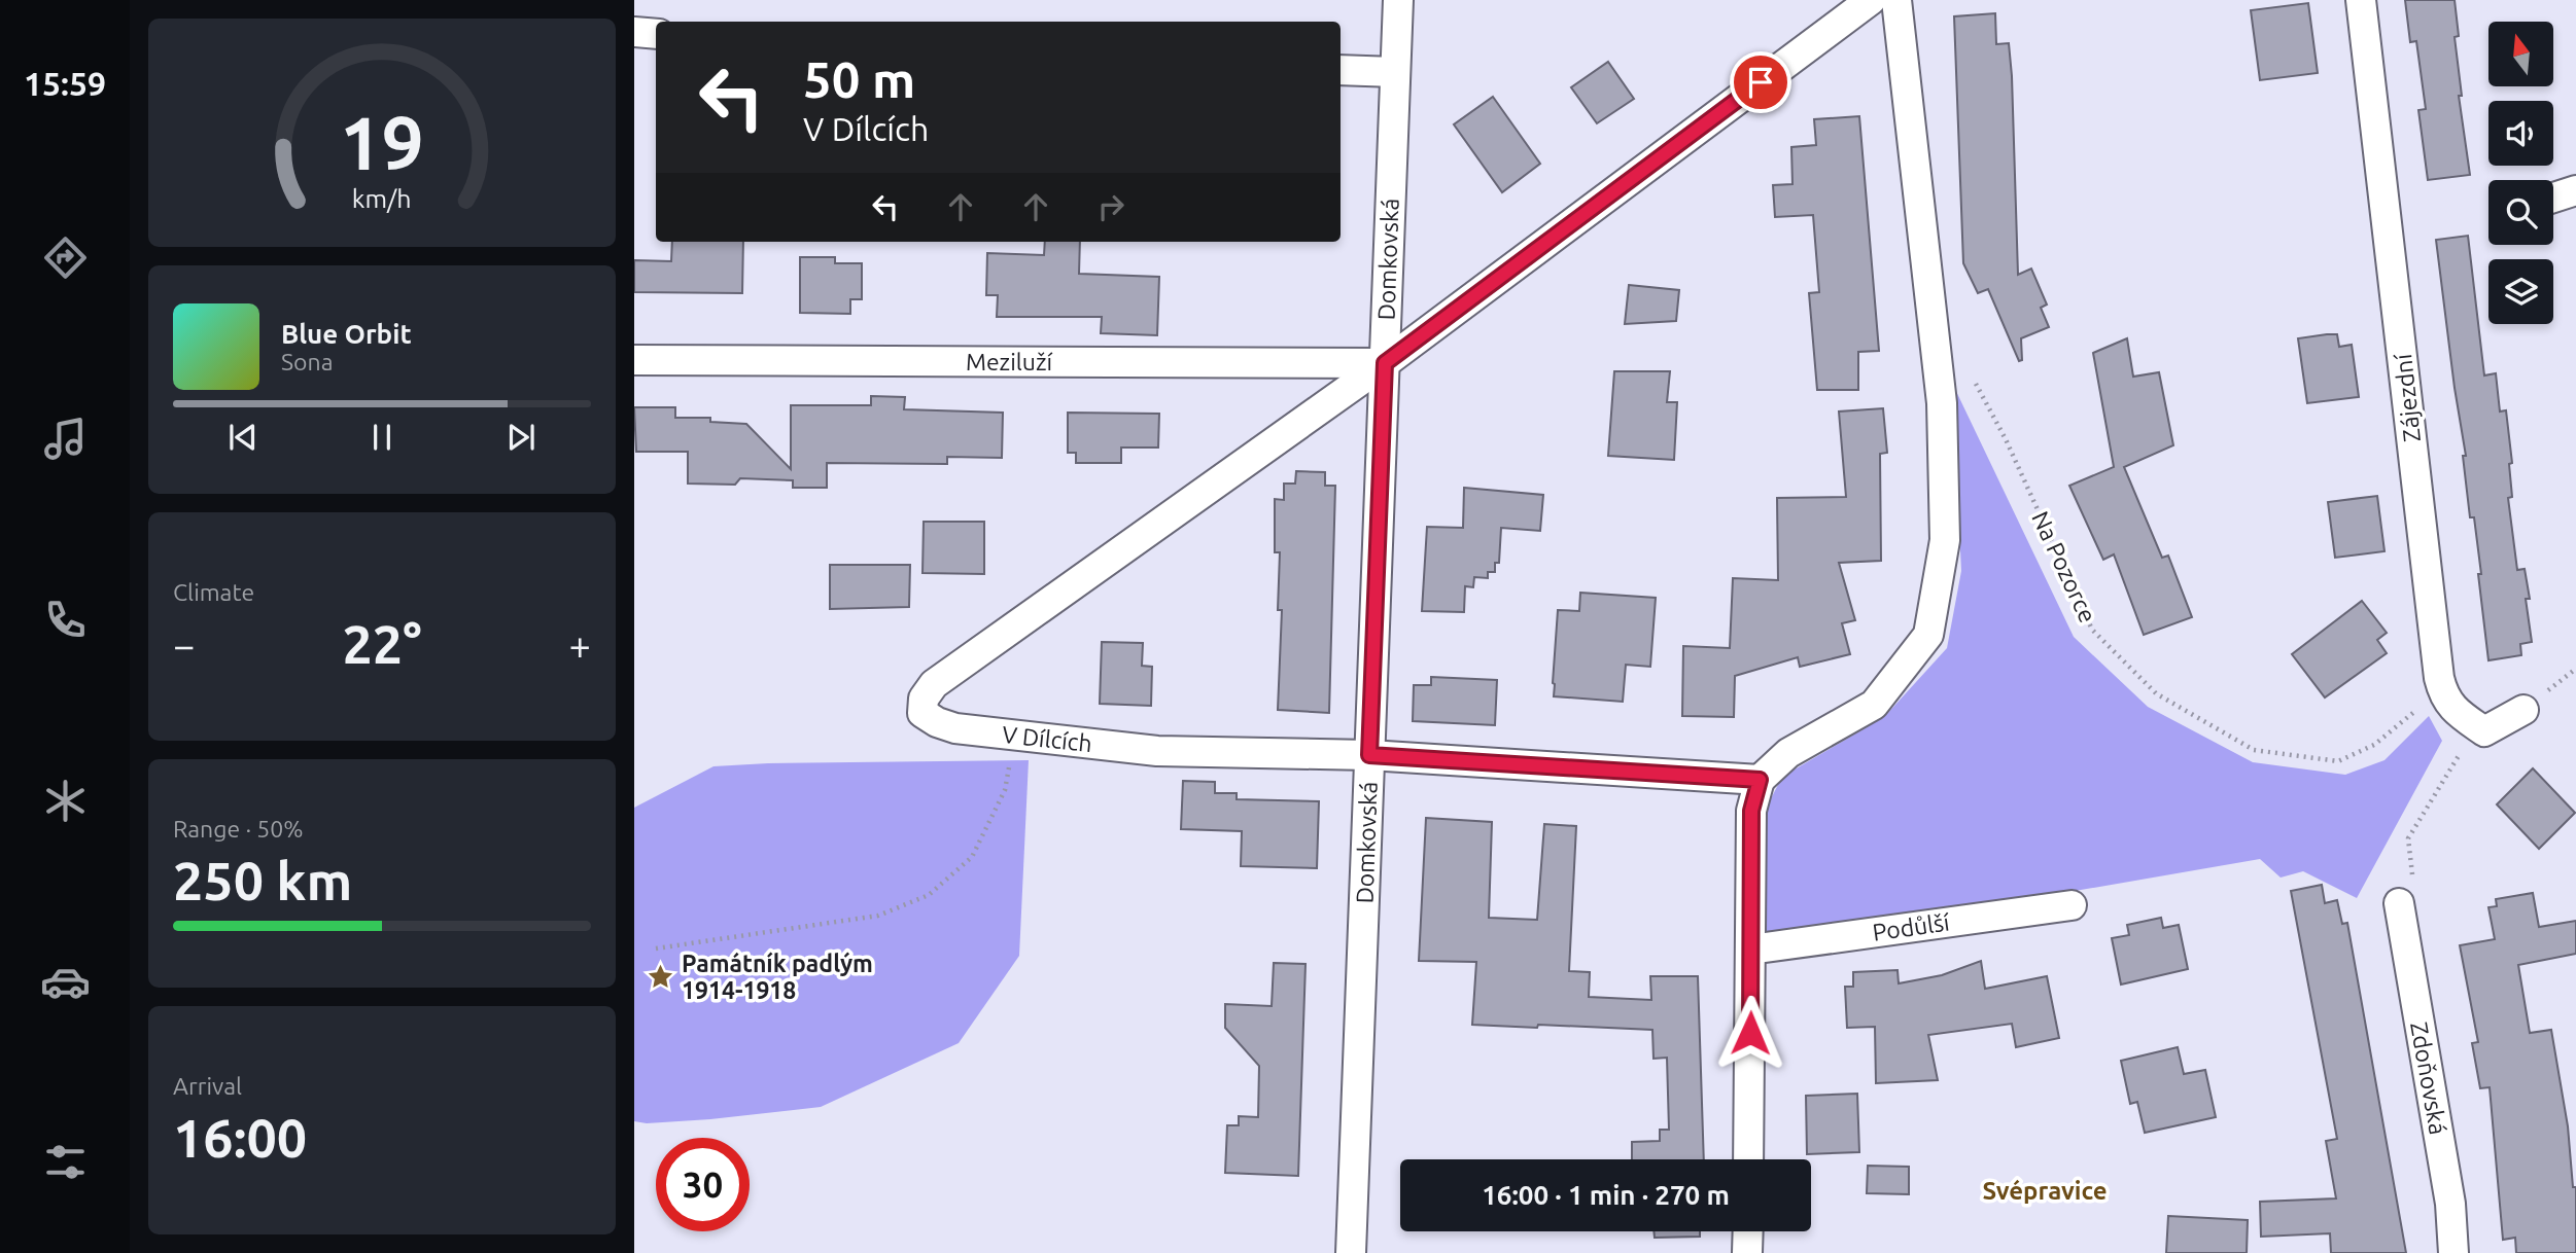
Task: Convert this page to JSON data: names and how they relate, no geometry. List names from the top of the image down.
{
  "streets": {
    "street": [
      "Domkovská",
      "Meziluží",
      "Zájezdní",
      "V Dílcích",
      "Podůlší",
      "Zdoňovská"
    ],
    "path": ["Na Pozorce"]
  },
  "crossings": [
    ["Domkovská", "Meziluží"],
    ["Domkovská", "V Dílcích"],
    ["Meziluží", "V Dílcích"],
    ["Zájezdní", "Na Pozorce"]
  ],
  "districts": ["Svépravice"],
  "places": {
    "place": ["Památník padlým 1914-1918"]
  },
  "north": "top",
  "page": {
    "tabs": "15:59",
    "turn": ["50 m", "V Dílcích"],
    "song": ["Blue Orbit", "Sona"],
    "tile": [
      "Climate",
      ["Range · 50%", "250 km"],
      ["Arrival", "16:00"]
    ],
    "heat": ["−", "22°", "+"],
    "limit": "30",
    "trip": "16:00 · 1 min · 270 m",
    "gauge": ["19", "km/h"]
  }
}
